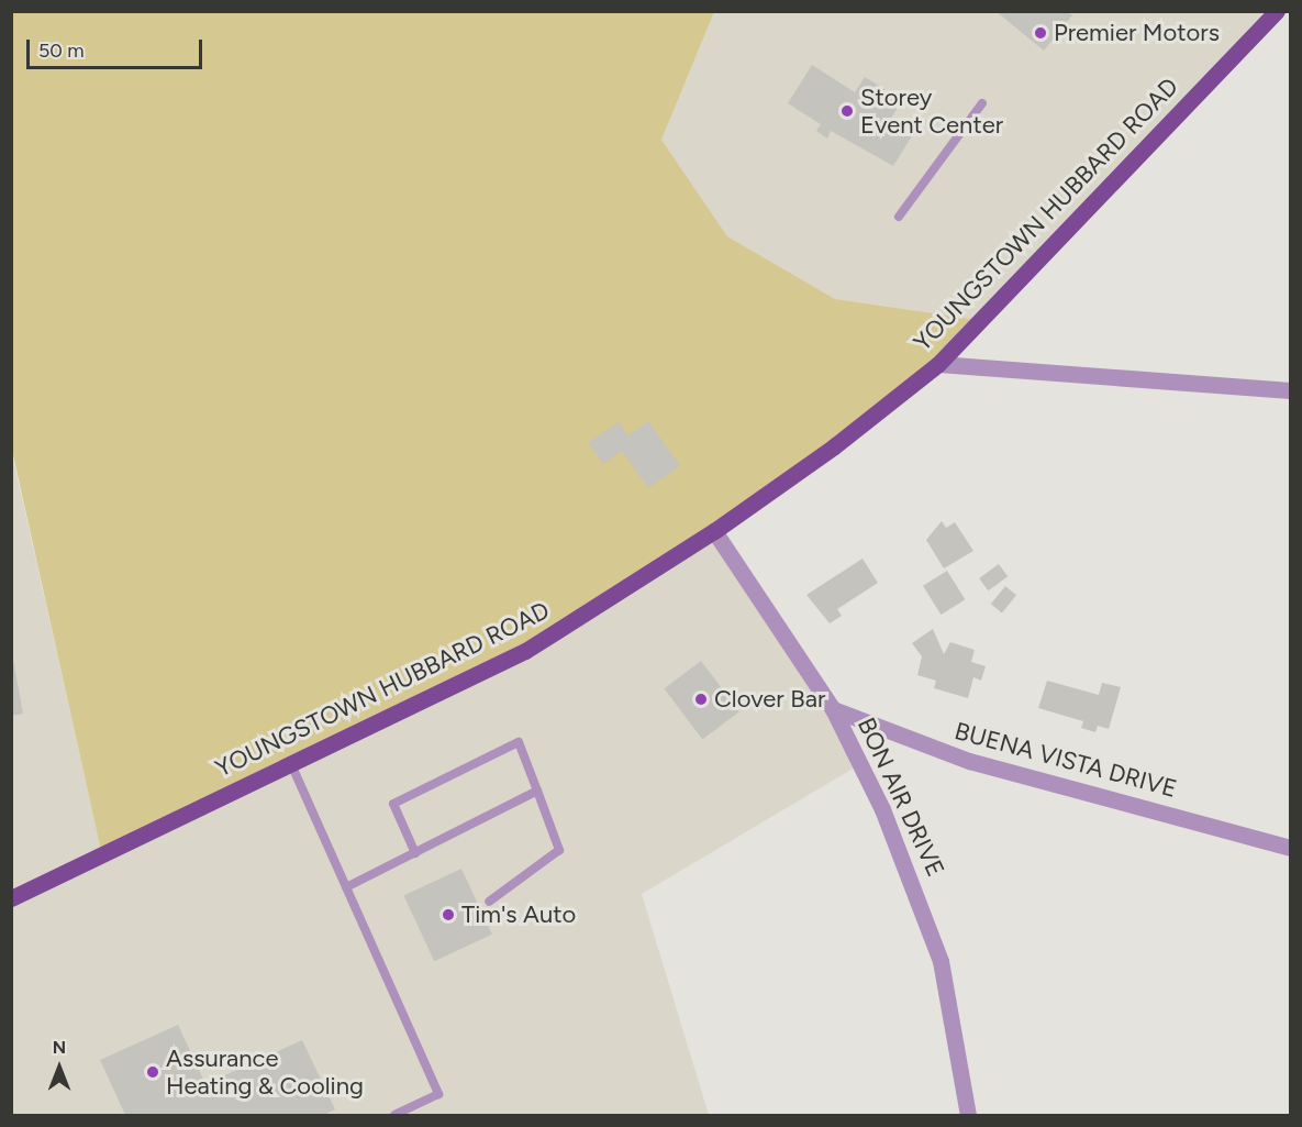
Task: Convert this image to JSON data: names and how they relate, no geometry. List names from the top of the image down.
{
  "streets": {
    "main road": ["YOUNGSTOWN HUBBARD ROAD"],
    "street": ["BUENA VISTA DRIVE", "BON AIR DRIVE"]
  },
  "crossings": [
    ["YOUNGSTOWN HUBBARD ROAD", "BON AIR DRIVE"],
    ["BUENA VISTA DRIVE", "BON AIR DRIVE"]
  ],
  "places": [
    "Premier Motors",
    "Storey Event Center",
    "Clover Bar",
    "Tim's Auto",
    "Assurance Heating & Cooling"
  ],
  "scale_bar": "50 m",
  "north": "top"
}
